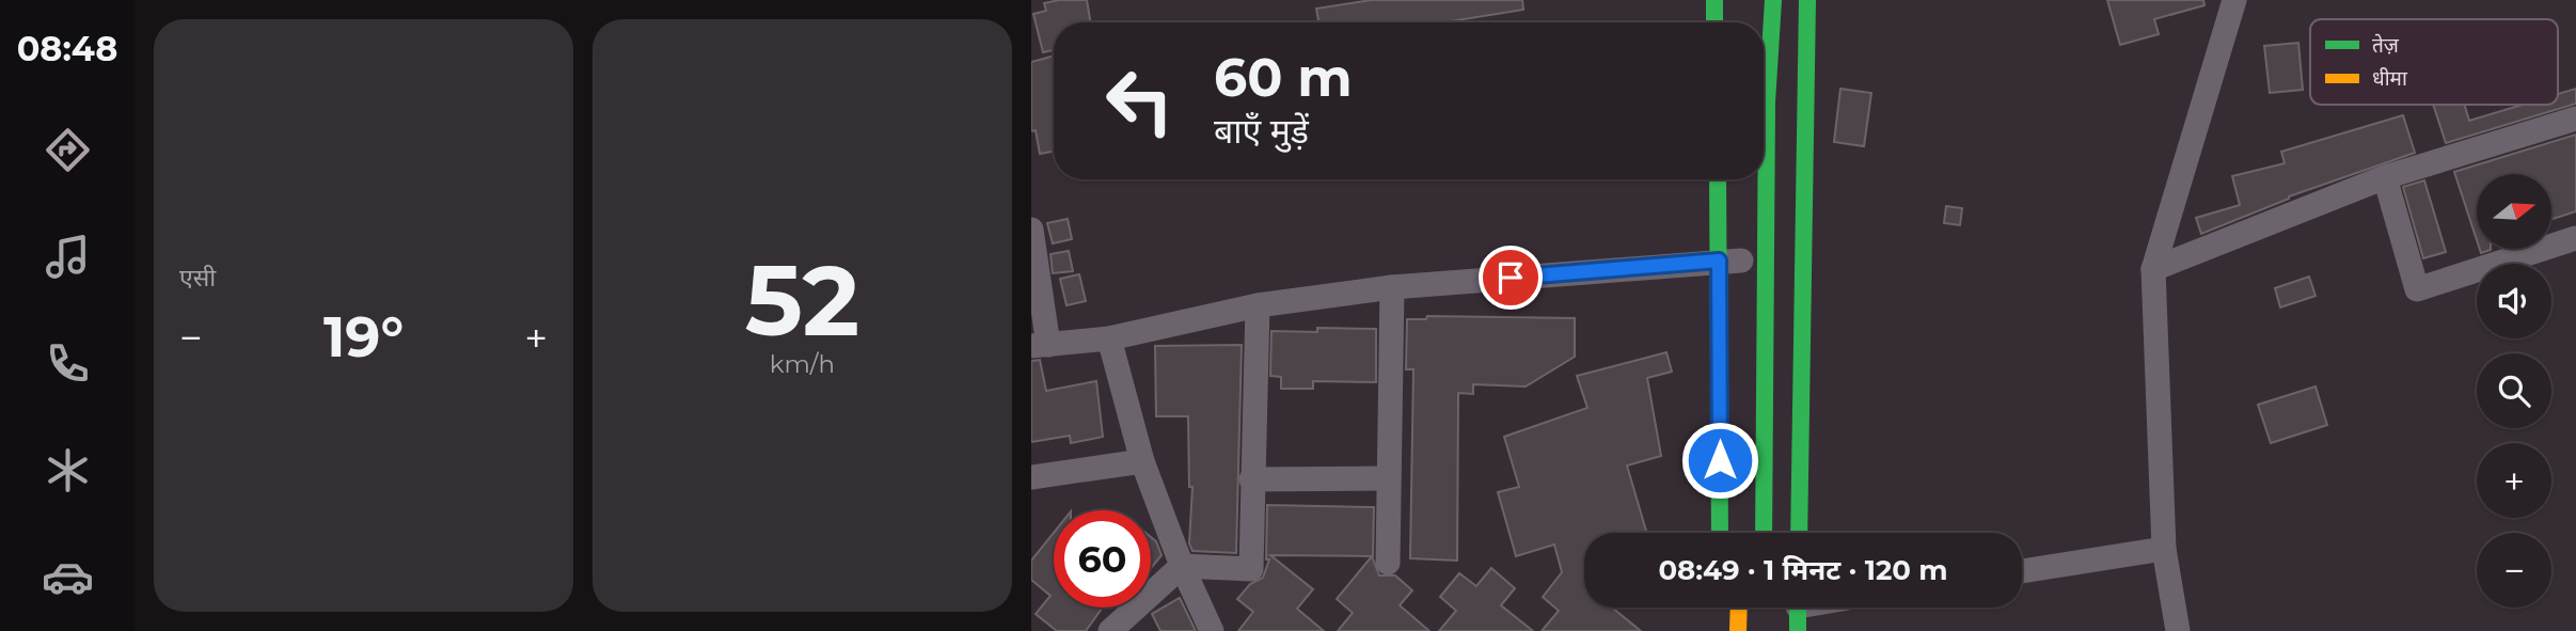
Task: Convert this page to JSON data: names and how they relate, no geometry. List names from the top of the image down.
{
  "legend": ["तेज़", "धीमा"],
  "north": "right",
  "page": {
    "tabs": "08:48",
    "tile": [
      "एसी",
      ["52", "km/h"]
    ],
    "turn": ["60 m", "बाएँ मुड़ें"],
    "map_buttons": ["+", "−"],
    "heat": ["−", "19°", "+"],
    "limit": "60",
    "trip": "08:49 · 1 मिनट · 120 m"
  }
}
